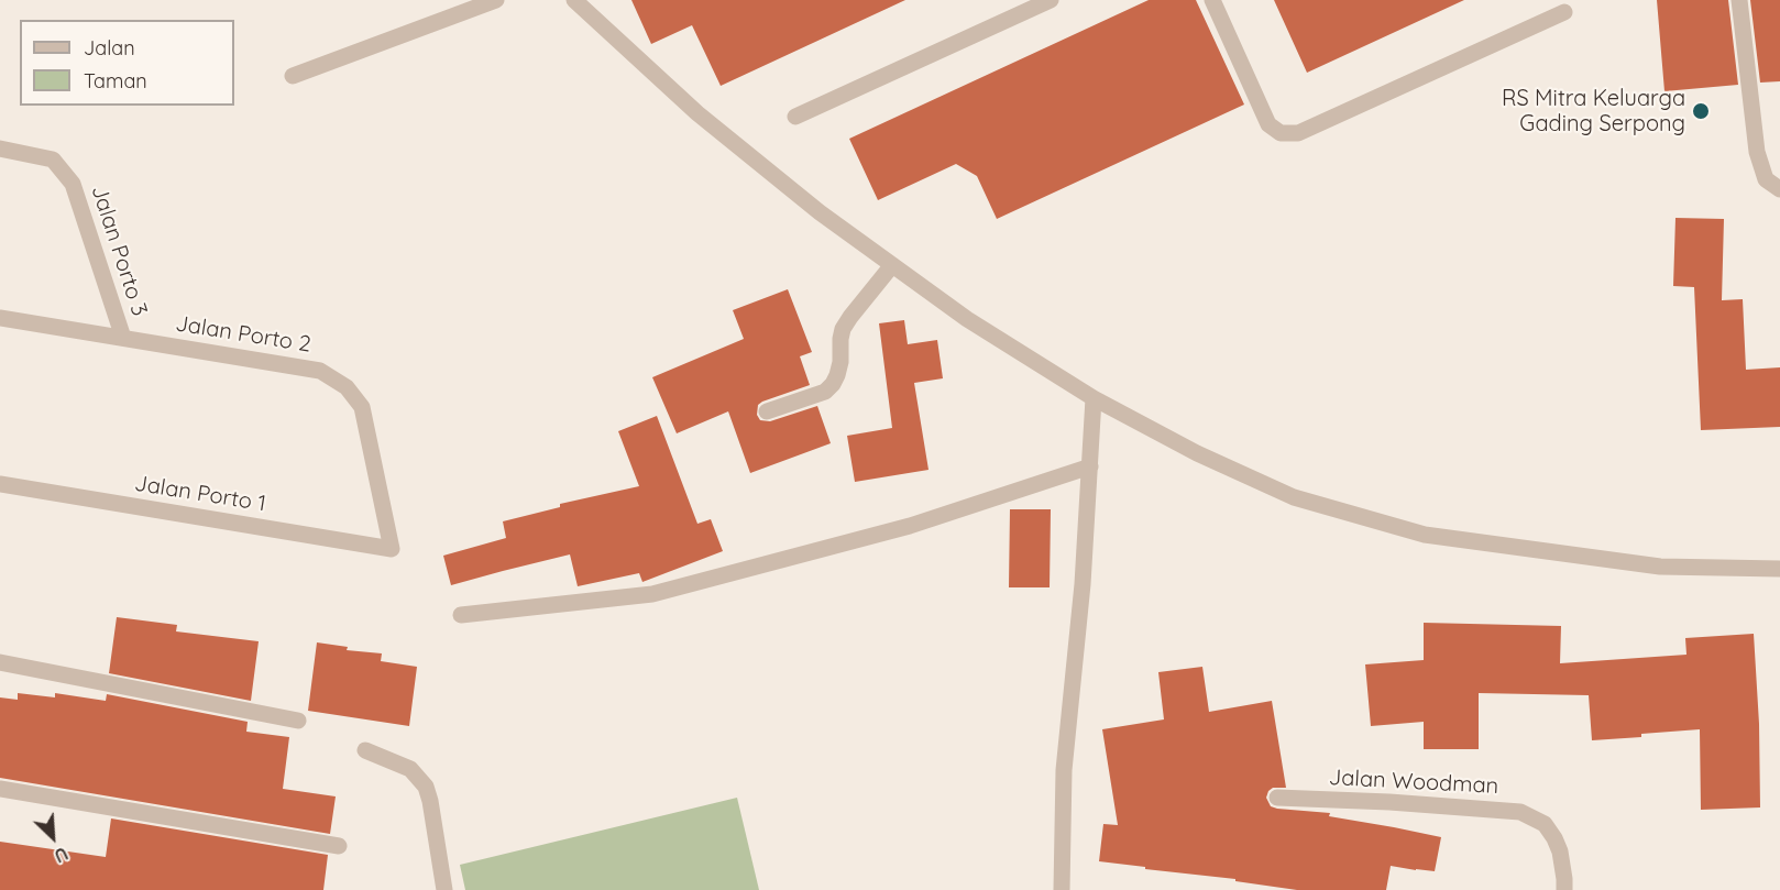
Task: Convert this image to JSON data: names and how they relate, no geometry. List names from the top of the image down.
{
  "streets": {
    "street": [
      "Jalan Porto 3",
      "Jalan Porto 2",
      "Jalan Porto 1",
      "Jalan Woodman"
    ]
  },
  "crossings": [
    ["Jalan Porto 3", "Jalan Porto 2"],
    ["Jalan Porto 2", "Jalan Porto 1"]
  ],
  "places": ["RS Mitra Keluarga Gading Serpong"],
  "legend": ["Jalan", "Taman"],
  "north": "bottom right"
}
